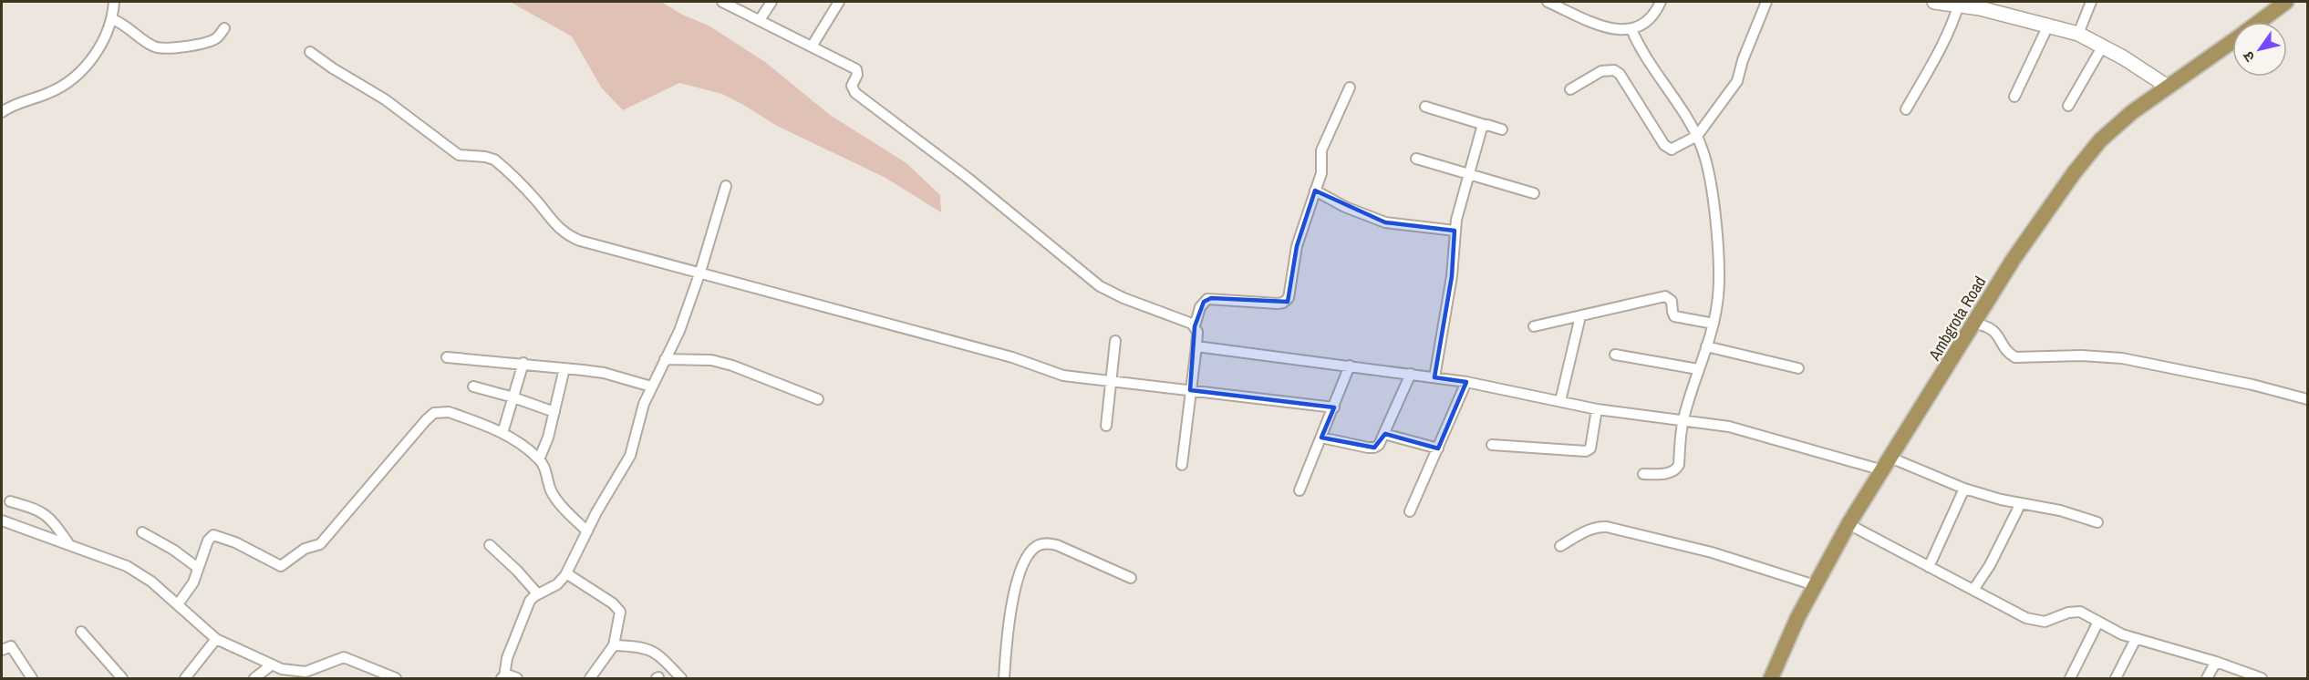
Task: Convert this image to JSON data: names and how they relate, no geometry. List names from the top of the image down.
{
  "streets": {
    "main road": ["Ambgrota Road"]
  },
  "north": "bottom left"
}
